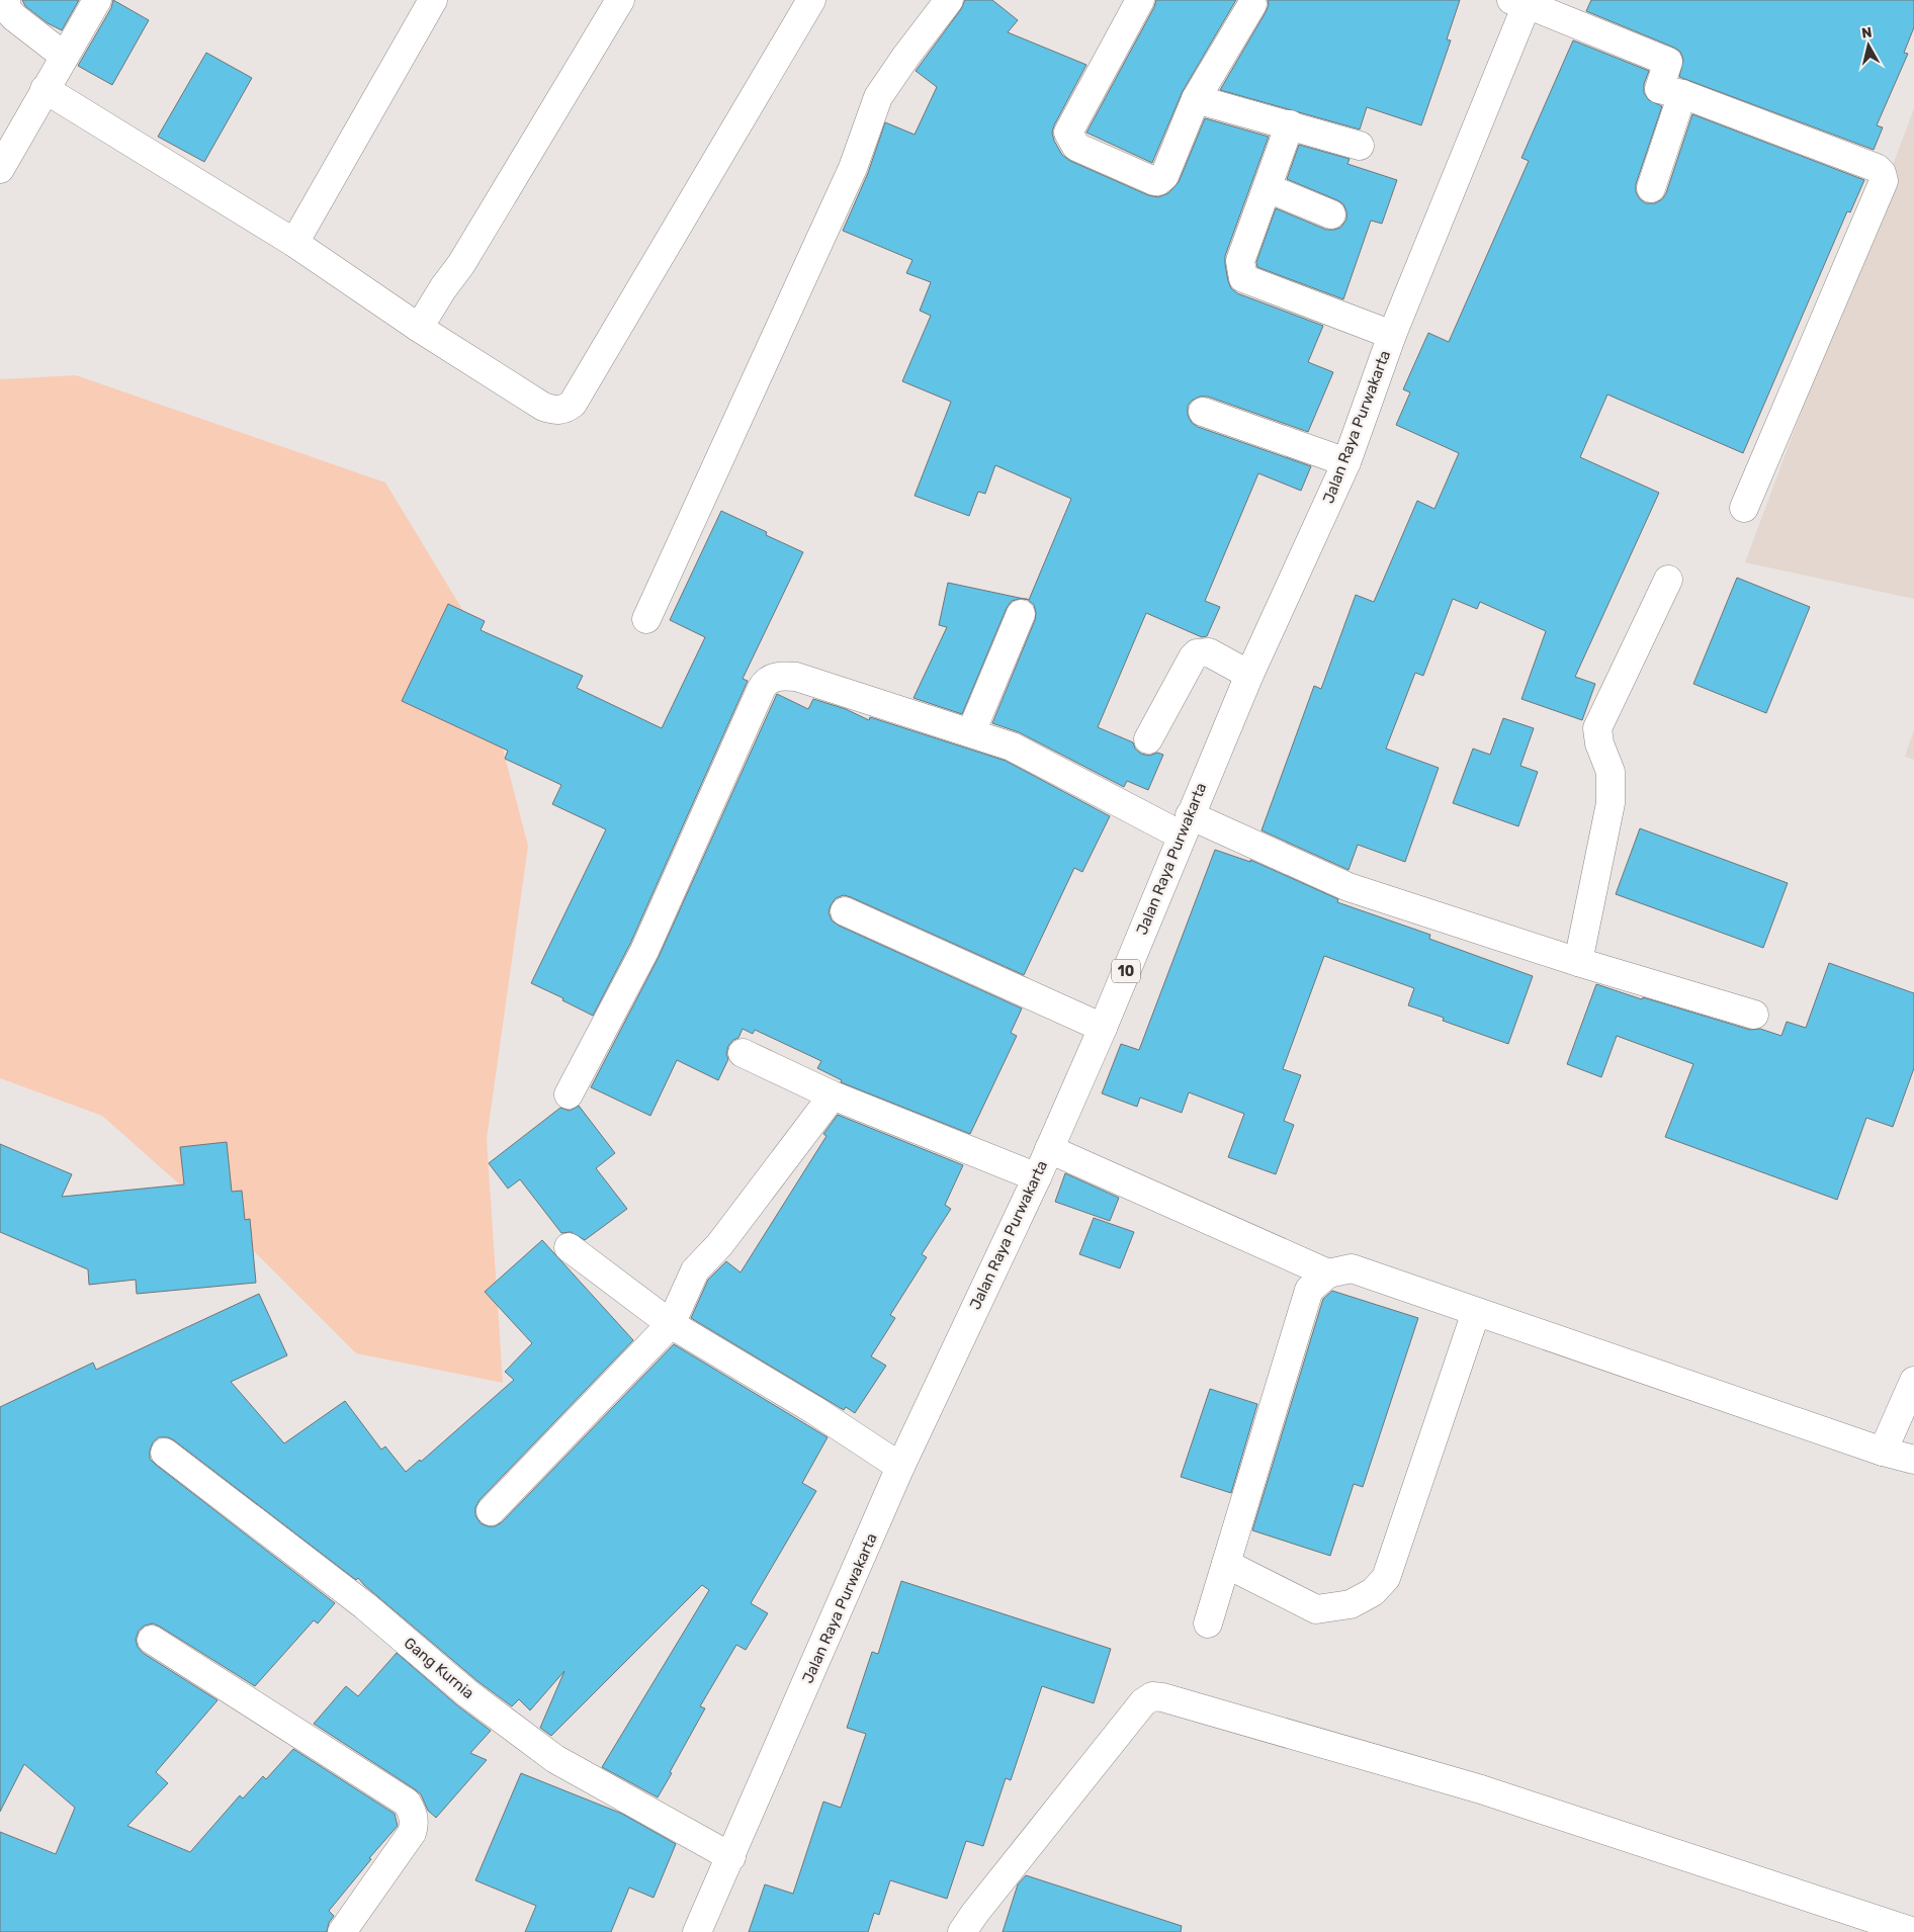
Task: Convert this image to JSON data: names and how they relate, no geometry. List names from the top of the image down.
{
  "streets": {
    "main road": ["Jalan Raya Purwakarta", "10", "Gang Kurnia"]
  },
  "crossings": [
    ["Jalan Raya Purwakarta", "Gang Kurnia"]
  ],
  "north": "top"
}
